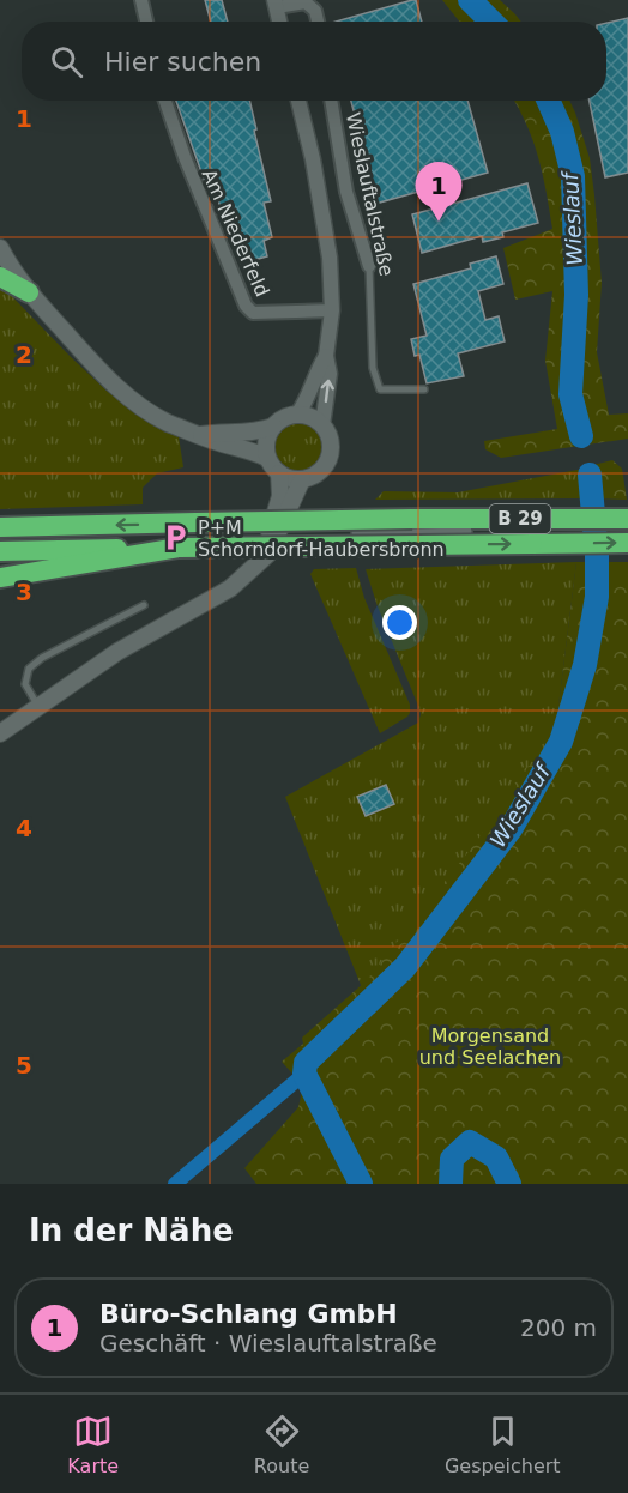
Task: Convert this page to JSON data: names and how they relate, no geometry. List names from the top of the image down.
{
  "streets": {
    "highway": ["B 29"],
    "street": ["Wieslauftalstraße", "Am Niederfeld"]
  },
  "water": ["Wieslauf"],
  "parks": ["Morgensand und Seelachen"],
  "places": {
    "parking": ["P+M Schorndorf-Haubersbronn"]
  },
  "page": {
    "search": "Hier suchen",
    "pins": "1",
    "heading": "In der Nähe",
    "list": [
      {
        "mark": "1",
        "name": "Büro-Schlang GmbH",
        "note": "Geschäft · Wieslauftalstraße",
        "value": "200 m"
      }
    ],
    "nav": ["Karte", "Route", "Gespeichert"]
  },
  "grid": {
    "rows": [
      "1",
      "2",
      "3",
      "4",
      "5"
    ]
  }
}
